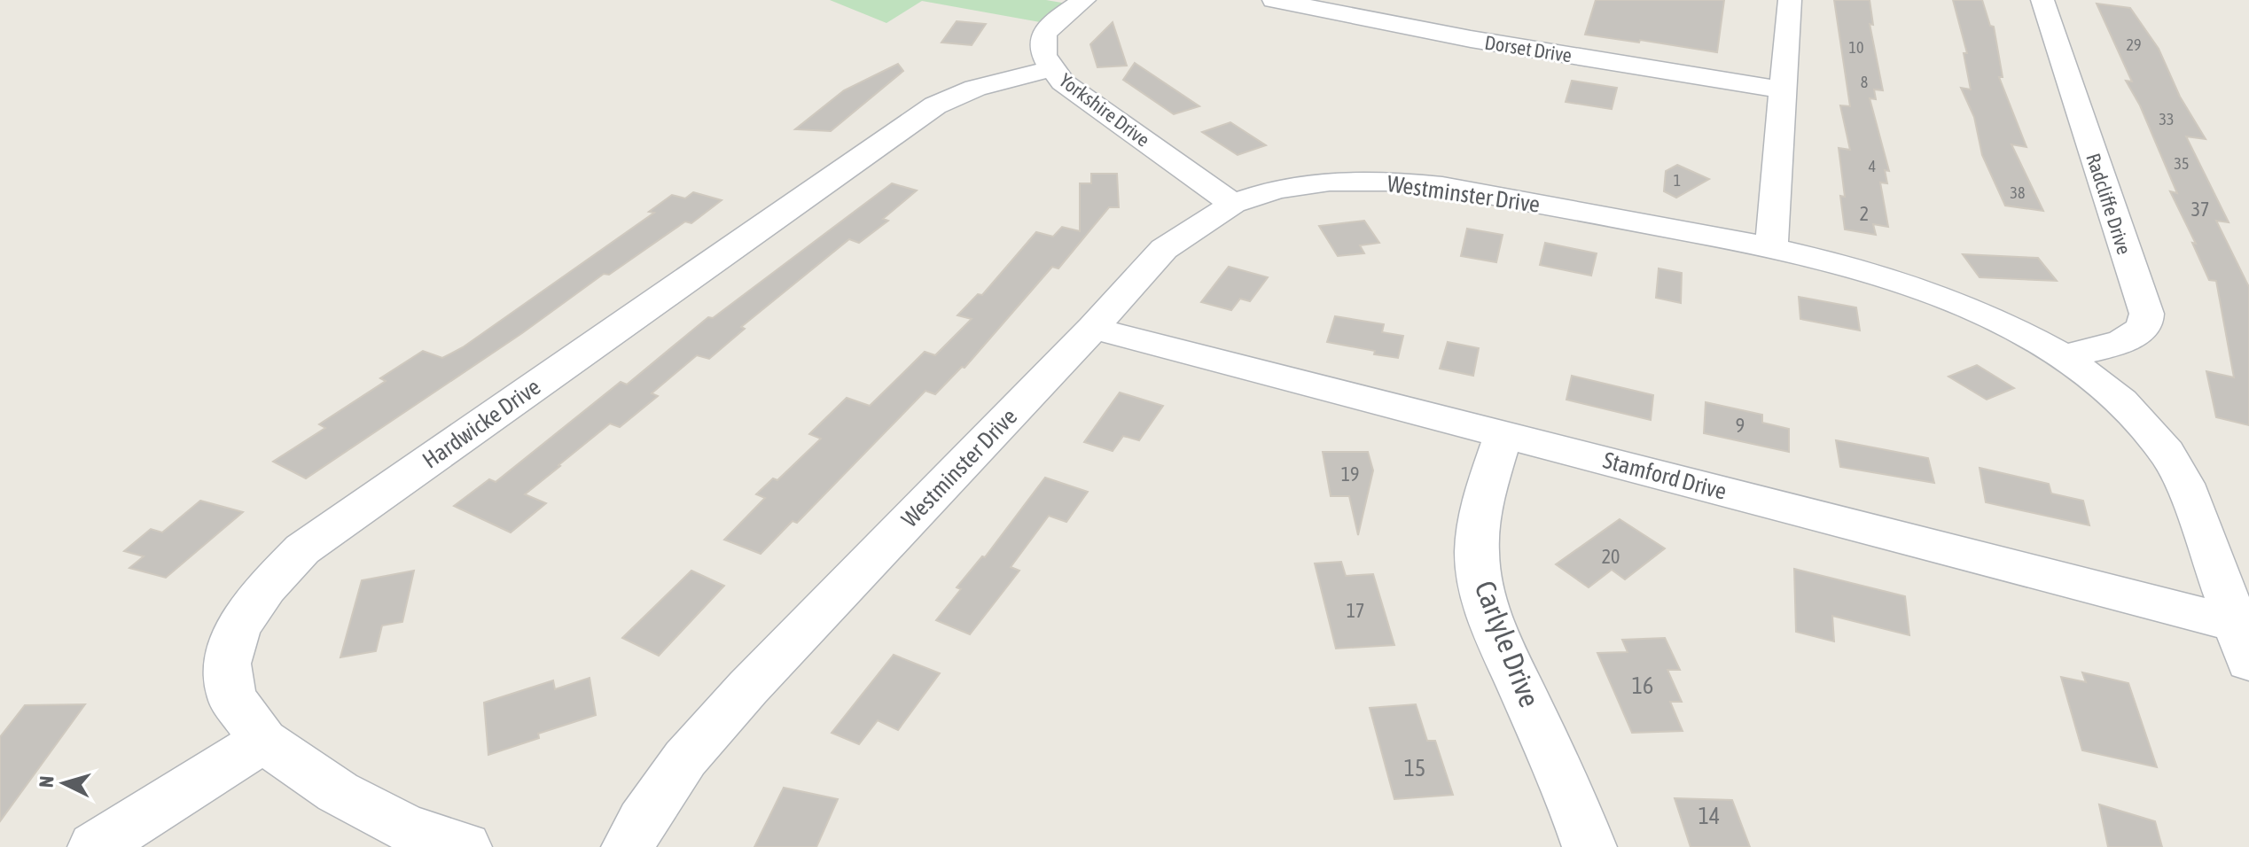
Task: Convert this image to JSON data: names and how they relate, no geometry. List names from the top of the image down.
{
  "streets": {
    "street": [
      "Dorset Drive",
      "Yorkshire Drive",
      "Westminster Drive",
      "Radcliffe Drive",
      "Hardwicke Drive",
      "Stamford Drive",
      "Carlyle Drive"
    ]
  },
  "crossings": [
    ["Yorkshire Drive", "Westminster Drive"],
    ["Yorkshire Drive", "Hardwicke Drive"],
    ["Westminster Drive", "Radcliffe Drive"],
    ["Westminster Drive", "Stamford Drive"],
    ["Stamford Drive", "Carlyle Drive"]
  ],
  "house_numbers": [
    "29",
    "10",
    "8",
    "33",
    "35",
    "4",
    "1",
    "38",
    "37",
    "2",
    "9",
    "19",
    "20",
    "17",
    "16",
    "15",
    "14"
  ],
  "north": "left"
}
